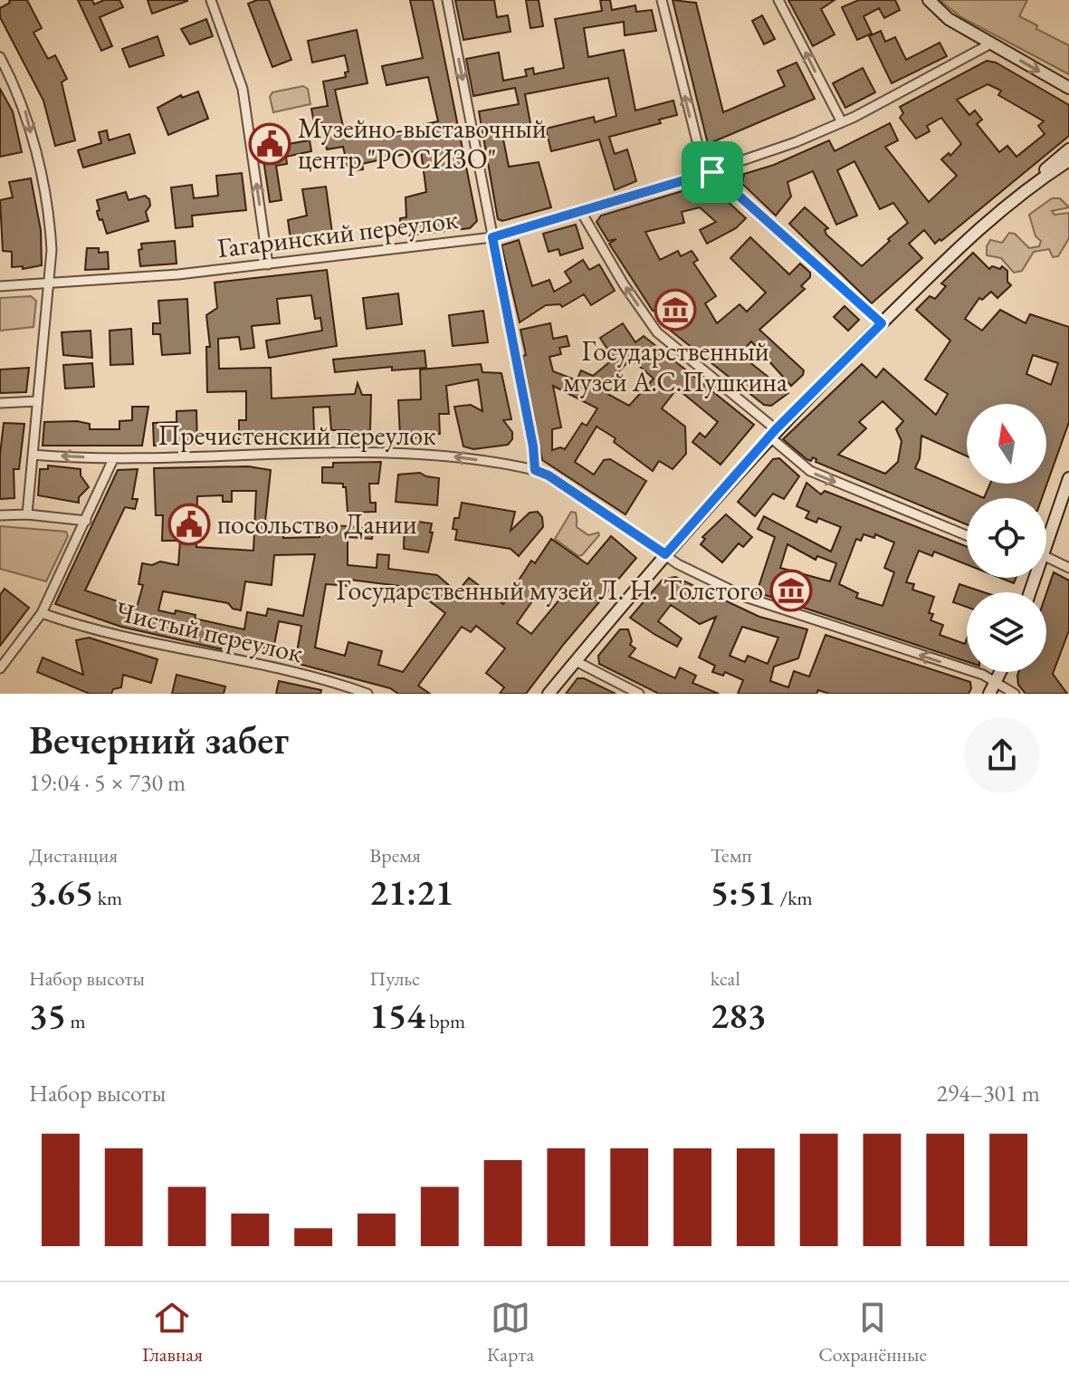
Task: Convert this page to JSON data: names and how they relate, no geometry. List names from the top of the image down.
{
  "streets": {
    "street": ["Гагаринский переулок", "Пречистенский переулок", "Чистый переулок"]
  },
  "one_way": ["Пречистенский переулок"],
  "places": {
    "public building": ["Музейно-выставочный центр \"РОСИЗО\"", "посольство Дании"],
    "museum": ["Государственный музей А.С.Пушкина", "Государственный музей Л. Н. Толстого"]
  },
  "north": "top",
  "page": {
    "heading": ["Вечерний забег", "19:04 · 5 × 730 m"],
    "stats": [
      ["Дистанция", "3.65 km"],
      ["Время", "21:21"],
      ["Темп", "5:51 /km"],
      ["Набор высоты", "35 m"],
      ["Пульс", "154 bpm"],
      ["kcal", "283"]
    ],
    "chart": ["Набор высоты", "294–301 m"],
    "tabs": ["Главная", "Карта", "Сохранённые"]
  }
}
